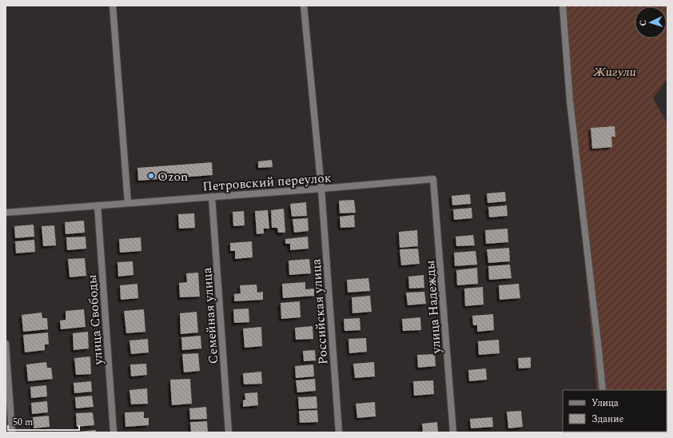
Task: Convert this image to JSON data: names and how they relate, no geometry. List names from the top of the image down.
{
  "streets": {
    "street": [
      "Петровский переулок",
      "улица Надежды",
      "Российская улица",
      "Семейная улица",
      "улица Свободы"
    ]
  },
  "crossings": [
    ["Петровский переулок", "улица Надежды"],
    ["Петровский переулок", "Российская улица"],
    ["Петровский переулок", "Семейная улица"],
    ["Петровский переулок", "улица Свободы"]
  ],
  "parks": ["Жигули"],
  "places": ["Ozon"],
  "legend": ["Улица", "Здание"],
  "scale_bar": "50 m",
  "north": "left"
}
